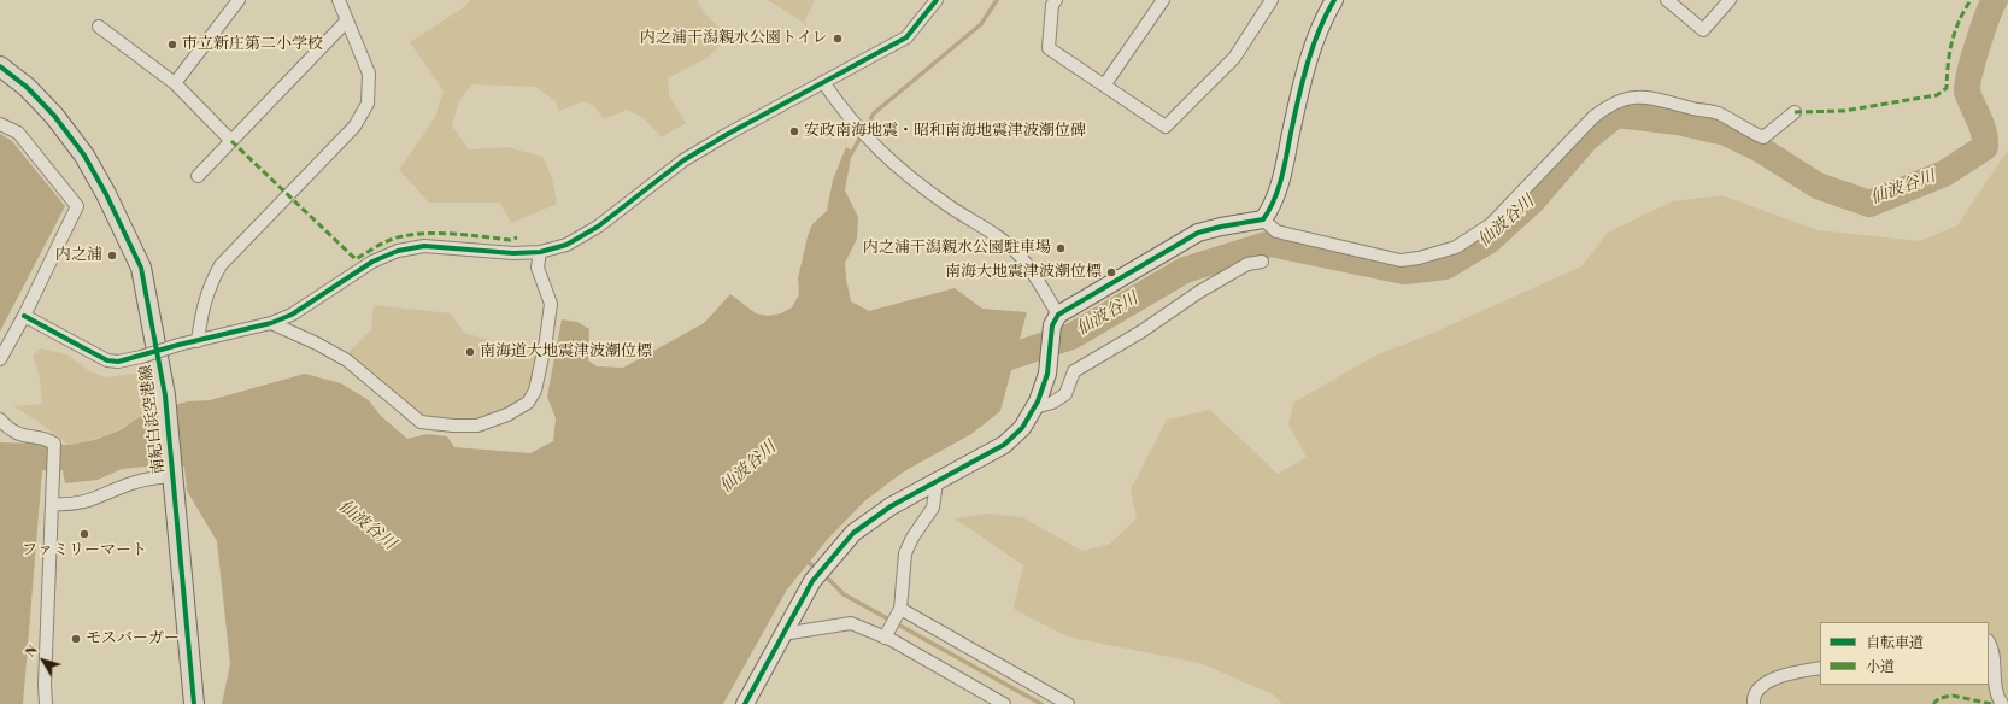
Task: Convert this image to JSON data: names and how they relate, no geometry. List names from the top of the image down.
{
  "streets": {
    "main road": ["南紀白浜空港線"]
  },
  "water": ["仙波谷川"],
  "places": [
    "内之浦干潟親水公園トイレ",
    "市立新庄第二小学校",
    "安政南海地震・昭和南海地震津波潮位碑",
    "内之浦干潟親水公園駐車場",
    "内之浦",
    "南海大地震津波潮位標",
    "南海道大地震津波潮位標",
    "ファミリーマート",
    "モスバーガー"
  ],
  "legend": ["自転車道", "小道"],
  "north": "top left"
}
